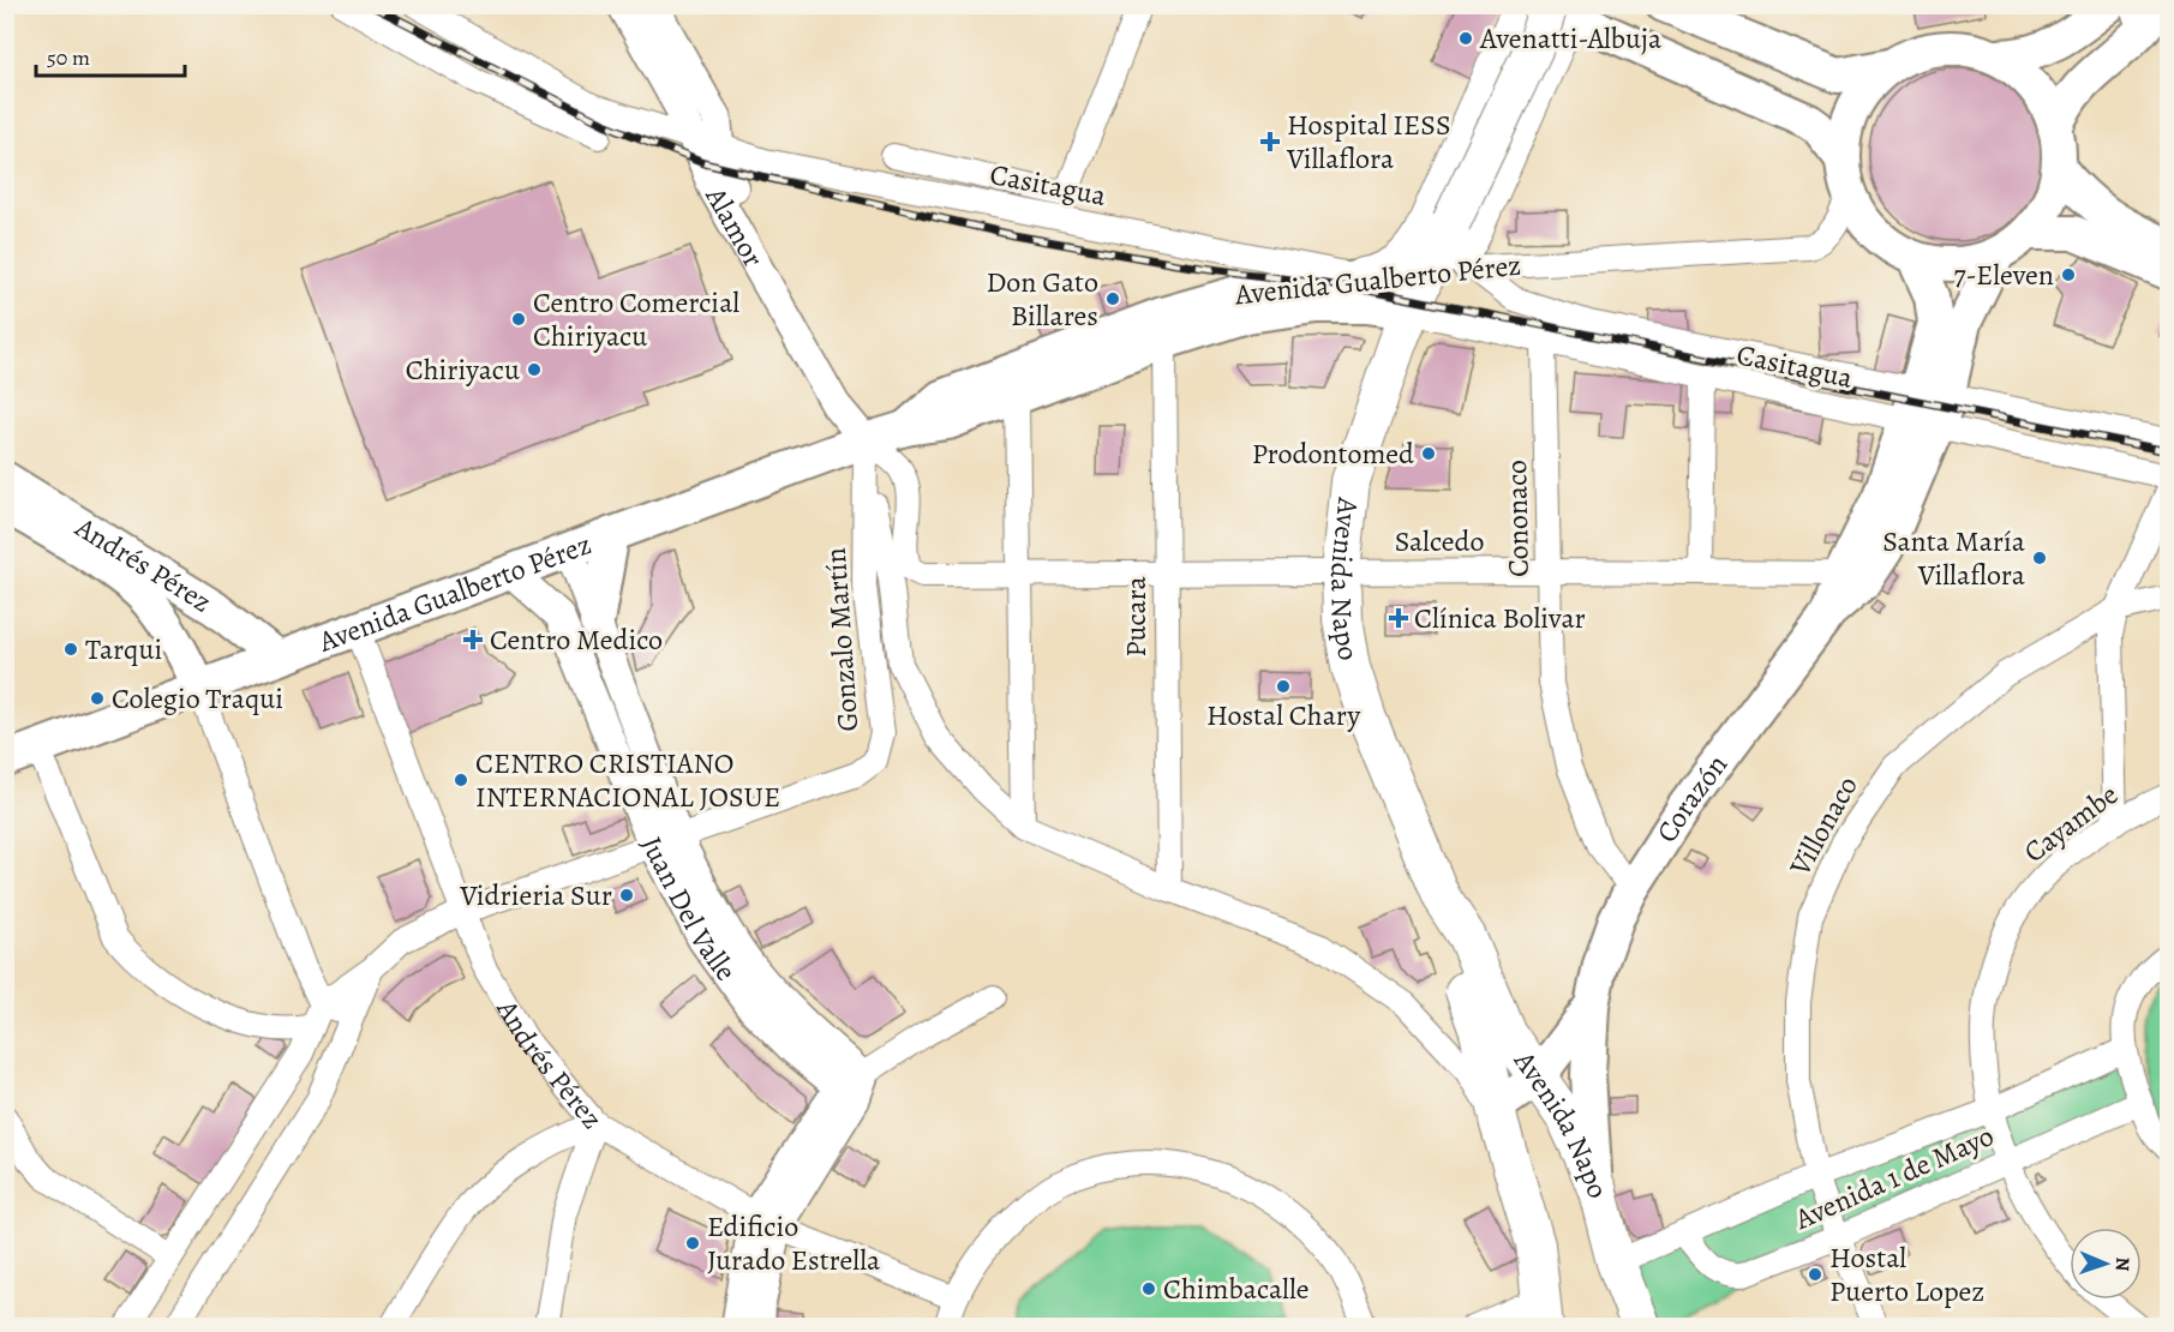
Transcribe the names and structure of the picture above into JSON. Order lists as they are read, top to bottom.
{
  "streets": {
    "main road": [
      "Avenida Gualberto Pérez",
      "Andrés Pérez",
      "Avenida Napo",
      "Corazón"
    ],
    "street": [
      "Casitagua",
      "Alamor",
      "Cononaco",
      "Salcedo",
      "Pucara",
      "Gonzalo Martín",
      "Cayambe",
      "Villonaco",
      "Juan Del Valle",
      "Avenida 1 de Mayo"
    ]
  },
  "crossings": [
    ["Casitagua", "Alamor"],
    ["Casitagua", "Avenida Gualberto Pérez"],
    ["Casitagua", "Cononaco"],
    ["Casitagua", "Avenida Napo"],
    ["Casitagua", "Corazón"],
    ["Alamor", "Avenida Gualberto Pérez"],
    ["Alamor", "Salcedo"],
    ["Alamor", "Gonzalo Martín"],
    ["Avenida Gualberto Pérez", "Salcedo"],
    ["Avenida Gualberto Pérez", "Andrés Pérez"],
    ["Avenida Gualberto Pérez", "Avenida Napo"],
    ["Avenida Gualberto Pérez", "Pucara"],
    ["Avenida Gualberto Pérez", "Gonzalo Martín"],
    ["Avenida Gualberto Pérez", "Corazón"],
    ["Avenida Gualberto Pérez", "Juan Del Valle"],
    ["Cononaco", "Salcedo"],
    ["Cononaco", "Corazón"],
    ["Salcedo", "Avenida Napo"],
    ["Salcedo", "Pucara"],
    ["Salcedo", "Gonzalo Martín"],
    ["Salcedo", "Corazón"],
    ["Andrés Pérez", "Gonzalo Martín"],
    ["Avenida Napo", "Corazón"],
    ["Avenida Napo", "Avenida 1 de Mayo"],
    ["Gonzalo Martín", "Juan Del Valle"],
    ["Cayambe", "Avenida 1 de Mayo"],
    ["Villonaco", "Avenida 1 de Mayo"]
  ],
  "places": {
    "other": [
      "Avenatti-Albuja",
      "7-Eleven",
      "Don Gato Billares",
      "Centro Comercial Chiriyacu",
      "Chiriyacu",
      "Prodontomed",
      "Santa María Villaflora",
      "Tarqui",
      "Hostal Chary",
      "Colegio Traqui",
      "CENTRO CRISTIANO INTERNACIONAL JOSUE",
      "Vidrieria Sur",
      "Edificio Jurado Estrella",
      "Hostal Puerto Lopez",
      "Chimbacalle"
    ],
    "health": ["Hospital IESS Villaflora", "Clínica Bolivar", "Centro Medico"]
  },
  "scale_bar": "50 m",
  "north": "right"
}
